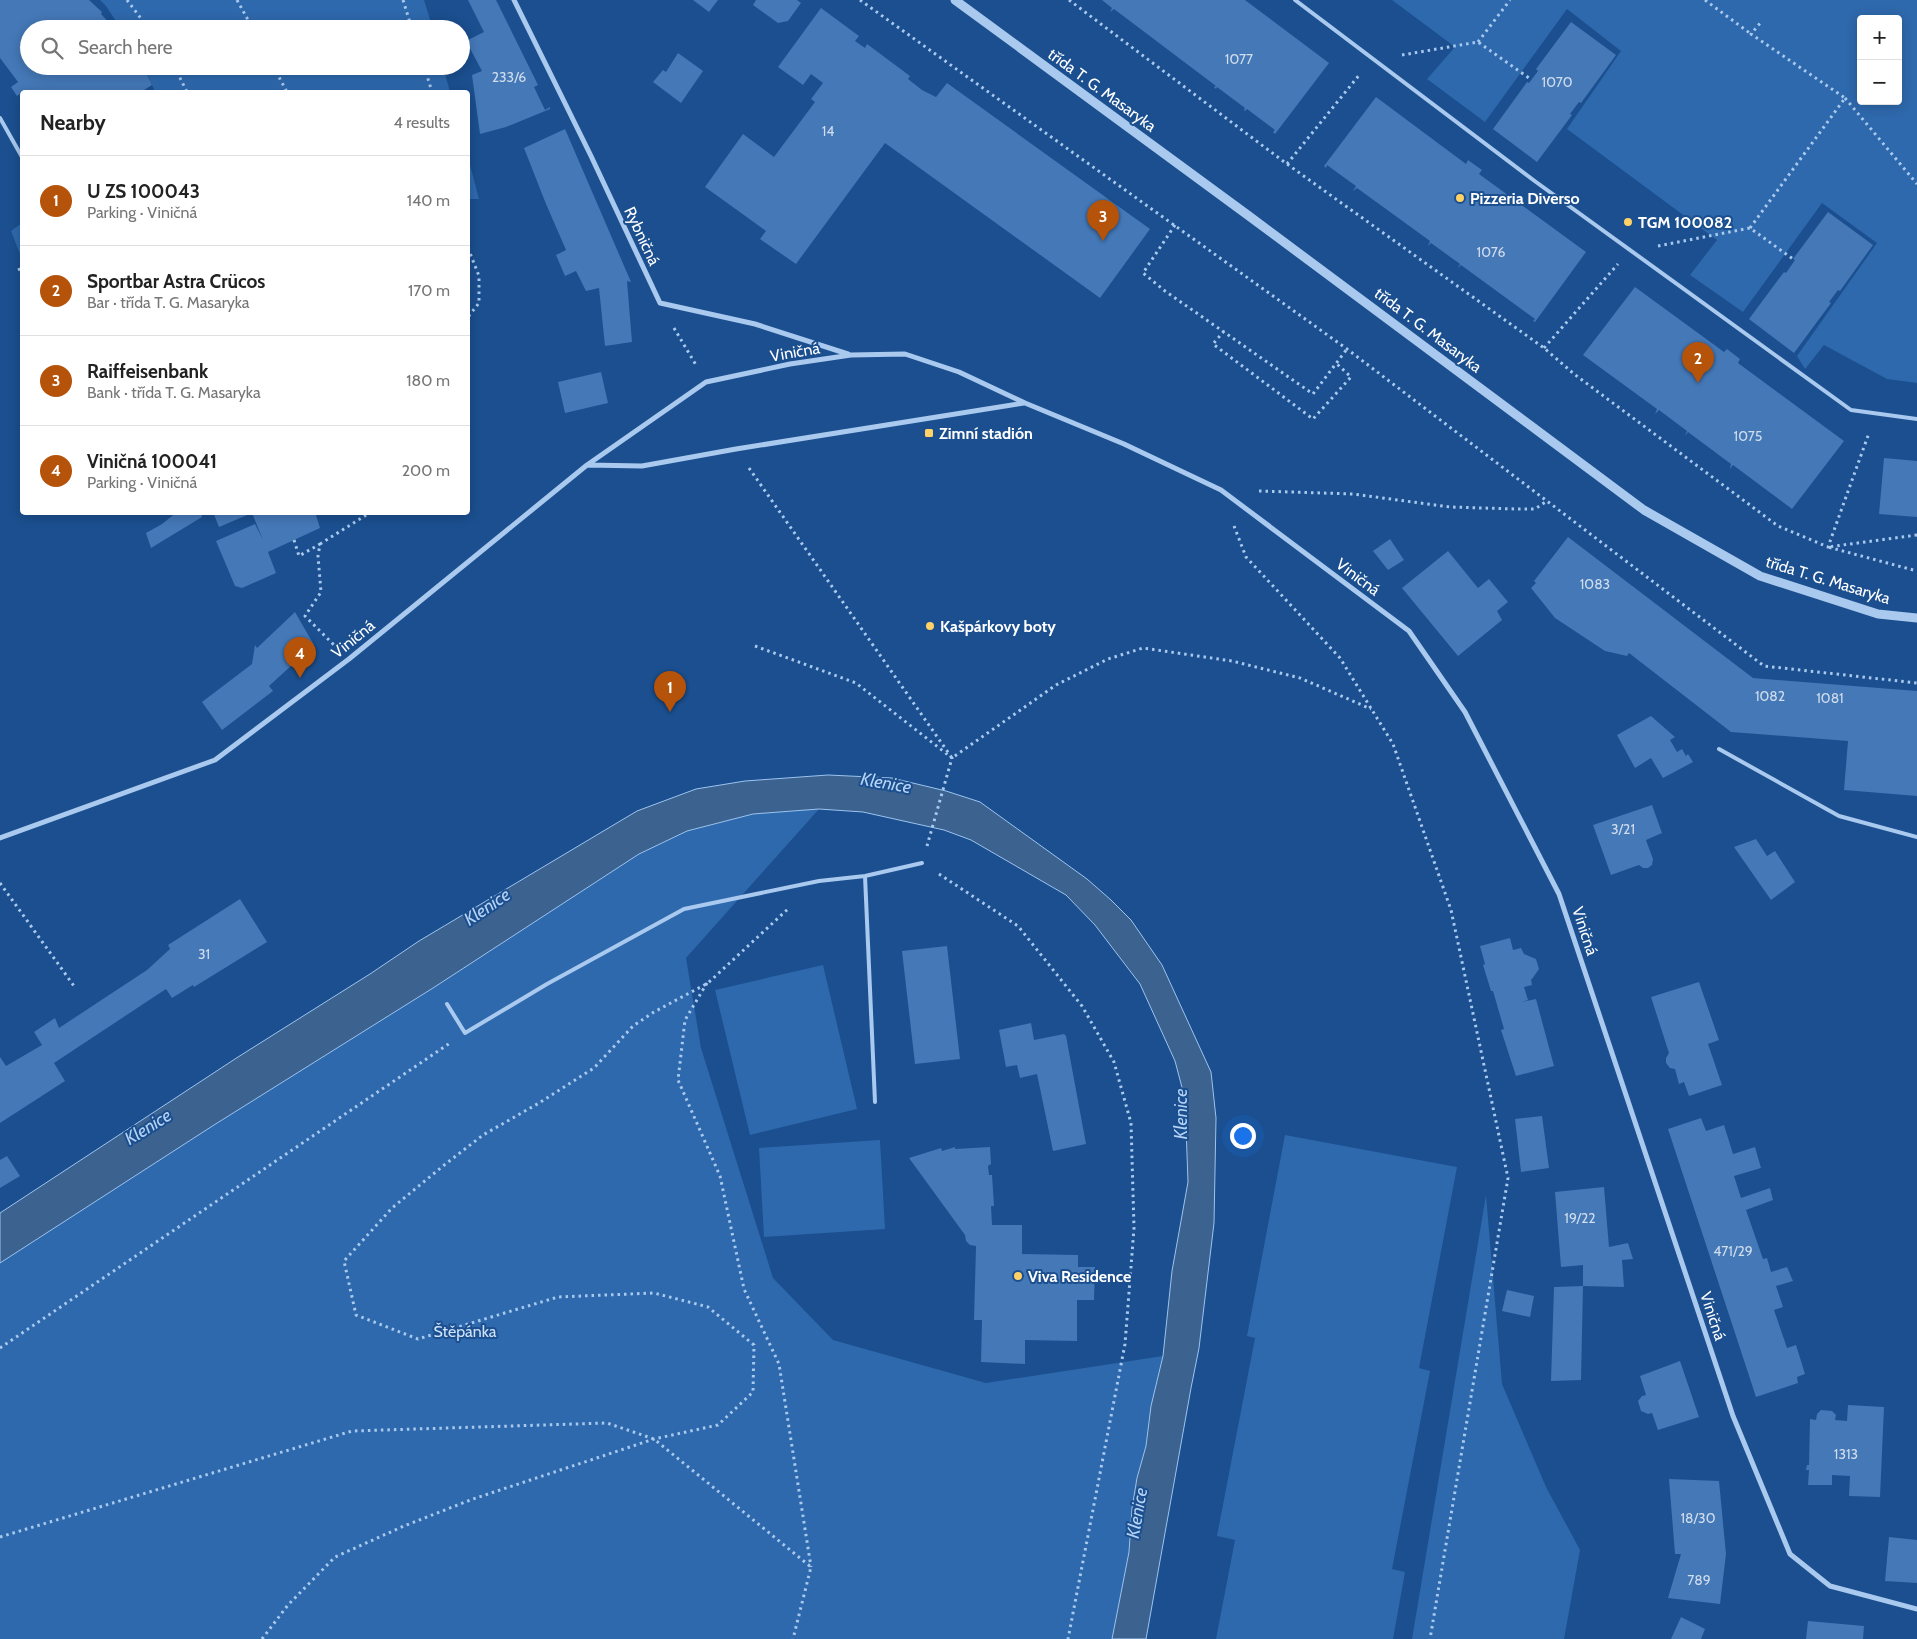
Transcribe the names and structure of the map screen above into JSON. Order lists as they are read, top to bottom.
{
  "streets": {
    "street": ["třída T. G. Masaryka", "Rybničná", "Viničná"]
  },
  "water": ["Klenice"],
  "parks": ["Štěpánka"],
  "places": {
    "other": [
      "Pizzeria Diverso",
      "TGM 100082",
      "Kašpárkovy boty",
      "Viva Residence"
    ],
    "transit": ["Zimní stadión"]
  },
  "house_numbers": [
    "1077",
    "233/6",
    "1070",
    "14",
    "1076",
    "1075",
    "1083",
    "1082",
    "1081",
    "3/21",
    "31",
    "19/22",
    "471/29",
    "1313",
    "18/30",
    "789"
  ],
  "page": {
    "map_buttons": ["+", "−"],
    "search": "Search here",
    "heading": ["Nearby", "4 results"],
    "list": [
      {
        "mark": "1",
        "name": "U ZS 100043",
        "note": "Parking · Viničná",
        "value": "140 m"
      },
      {
        "mark": "2",
        "name": "Sportbar Astra Crücos",
        "note": "Bar · třída T. G. Masaryka",
        "value": "170 m"
      },
      {
        "mark": "3",
        "name": "Raiffeisenbank",
        "note": "Bank · třída T. G. Masaryka",
        "value": "180 m"
      },
      {
        "mark": "4",
        "name": "Viničná 100041",
        "note": "Parking · Viničná",
        "value": "200 m"
      }
    ],
    "pins": [
      "3",
      "2",
      "4",
      "1"
    ]
  }
}
